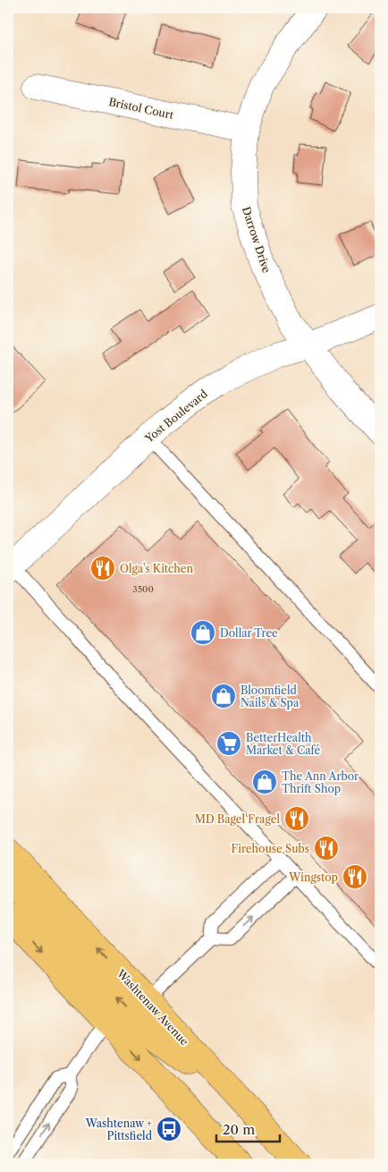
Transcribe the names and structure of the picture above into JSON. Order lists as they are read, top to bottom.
{
  "streets": {
    "main road": ["Washtenaw Avenue"],
    "street": ["Bristol Court", "Darrow Drive", "Yost Boulevard"]
  },
  "crossings": [
    ["Bristol Court", "Darrow Drive"],
    ["Darrow Drive", "Yost Boulevard"]
  ],
  "places": {
    "restaurant": [
      "Olga's Kitchen",
      "MD Bagel Fragel",
      "Firehouse Subs",
      "Wingstop"
    ],
    "shop": ["Dollar Tree", "Bloomfield Nails & Spa", "The Ann Arbor Thrift Shop"],
    "supermarket": ["BetterHealth Market & Café"],
    "bus stop": ["Washtenaw + Pittsfield"]
  },
  "house_numbers": ["3500"],
  "scale_bar": "20 m"
}
